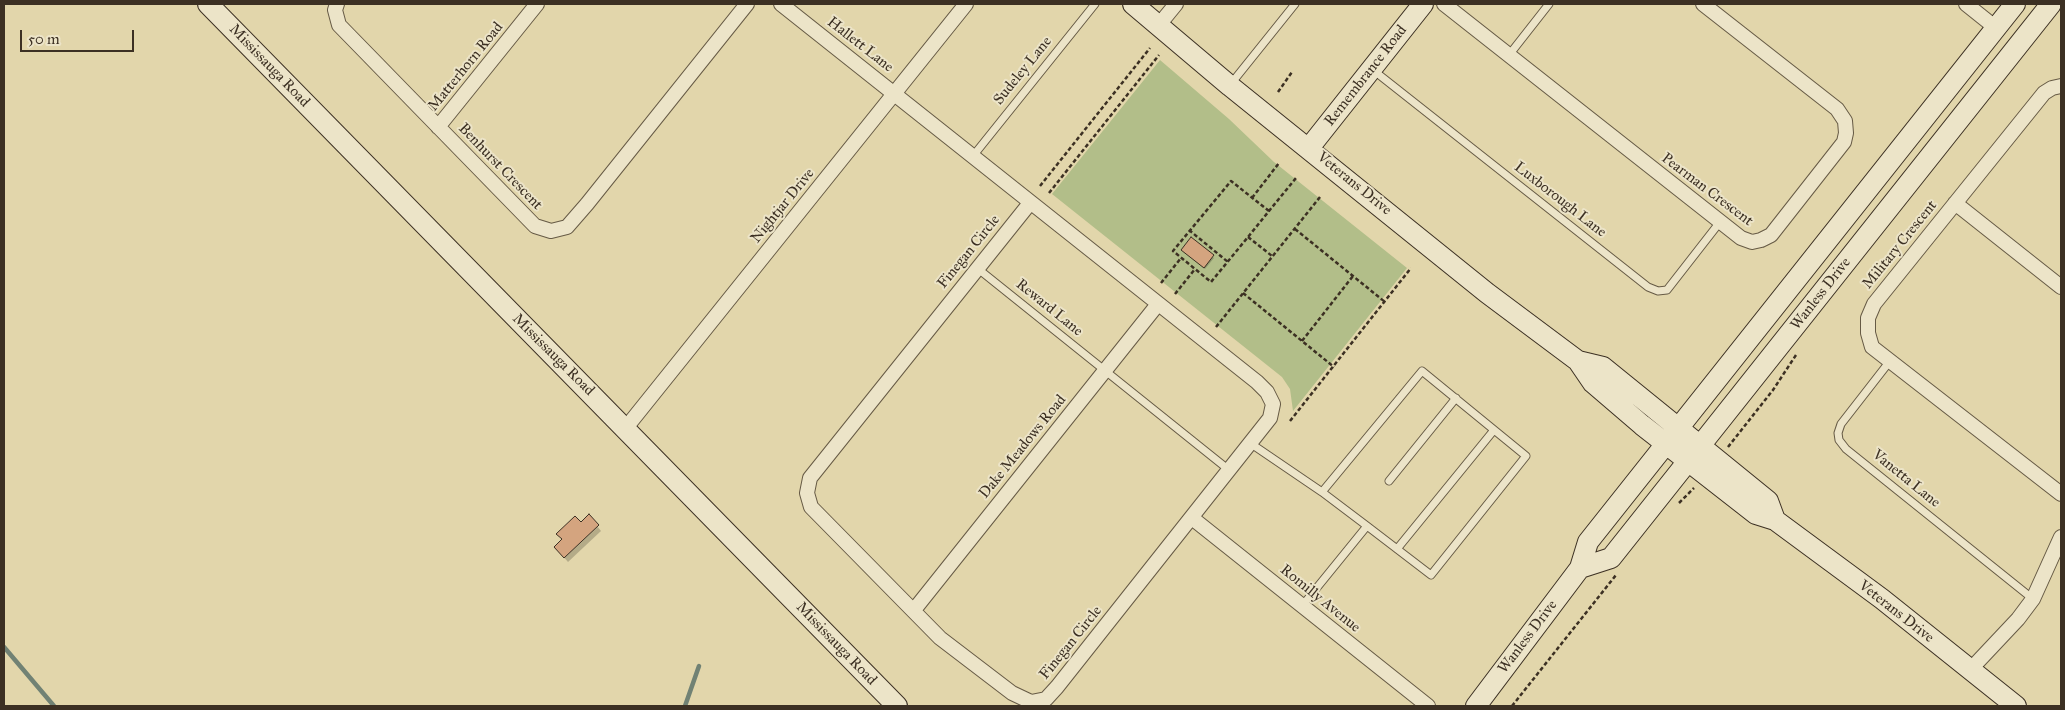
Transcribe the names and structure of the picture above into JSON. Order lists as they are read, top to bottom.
{
  "streets": {
    "main road": [
      "Mississauga Road",
      "Remembrance Road",
      "Veterans Drive",
      "Wanless Drive"
    ],
    "street": [
      "Hallett Lane",
      "Matterhorn Road",
      "Benhurst Crescent",
      "Pearman Crescent",
      "Nightjar Drive",
      "Military Crescent",
      "Finegan Circle",
      "Dake Meadows Road",
      "Romilly Avenue"
    ],
    "lane": [
      "Sudeley Lane",
      "Luxborough Lane",
      "Reward Lane",
      "Vanetta Lane"
    ]
  },
  "crossings": [
    ["Hallett Lane", "Nightjar Drive"],
    ["Hallett Lane", "Finegan Circle"],
    ["Mississauga Road", "Nightjar Drive"],
    ["Matterhorn Road", "Benhurst Crescent"],
    ["Sudeley Lane", "Finegan Circle"],
    ["Remembrance Road", "Veterans Drive"],
    ["Remembrance Road", "Luxborough Lane"],
    ["Veterans Drive", "Wanless Drive"],
    ["Pearman Crescent", "Luxborough Lane"],
    ["Nightjar Drive", "Finegan Circle"],
    ["Military Crescent", "Vanetta Lane"],
    ["Finegan Circle", "Reward Lane"],
    ["Finegan Circle", "Dake Meadows Road"],
    ["Finegan Circle", "Romilly Avenue"],
    ["Reward Lane", "Dake Meadows Road"]
  ],
  "scale_bar": "50 m"
}
